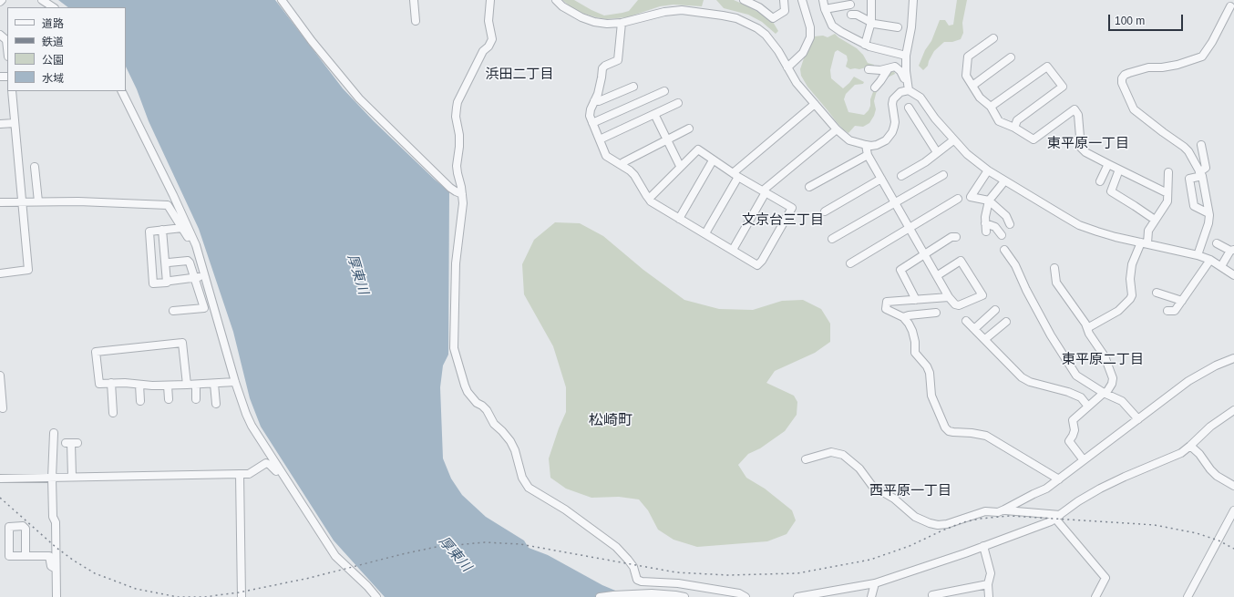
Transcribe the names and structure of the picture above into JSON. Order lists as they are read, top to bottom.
{
  "districts": [
    "浜田二丁目",
    "東平原一丁目",
    "文京台三丁目",
    "東平原二丁目",
    "松崎町",
    "西平原一丁目"
  ],
  "water": ["厚東川"],
  "legend": [
    "道路",
    "鉄道",
    "公園",
    "水域"
  ],
  "scale_bar": "100 m"
}
